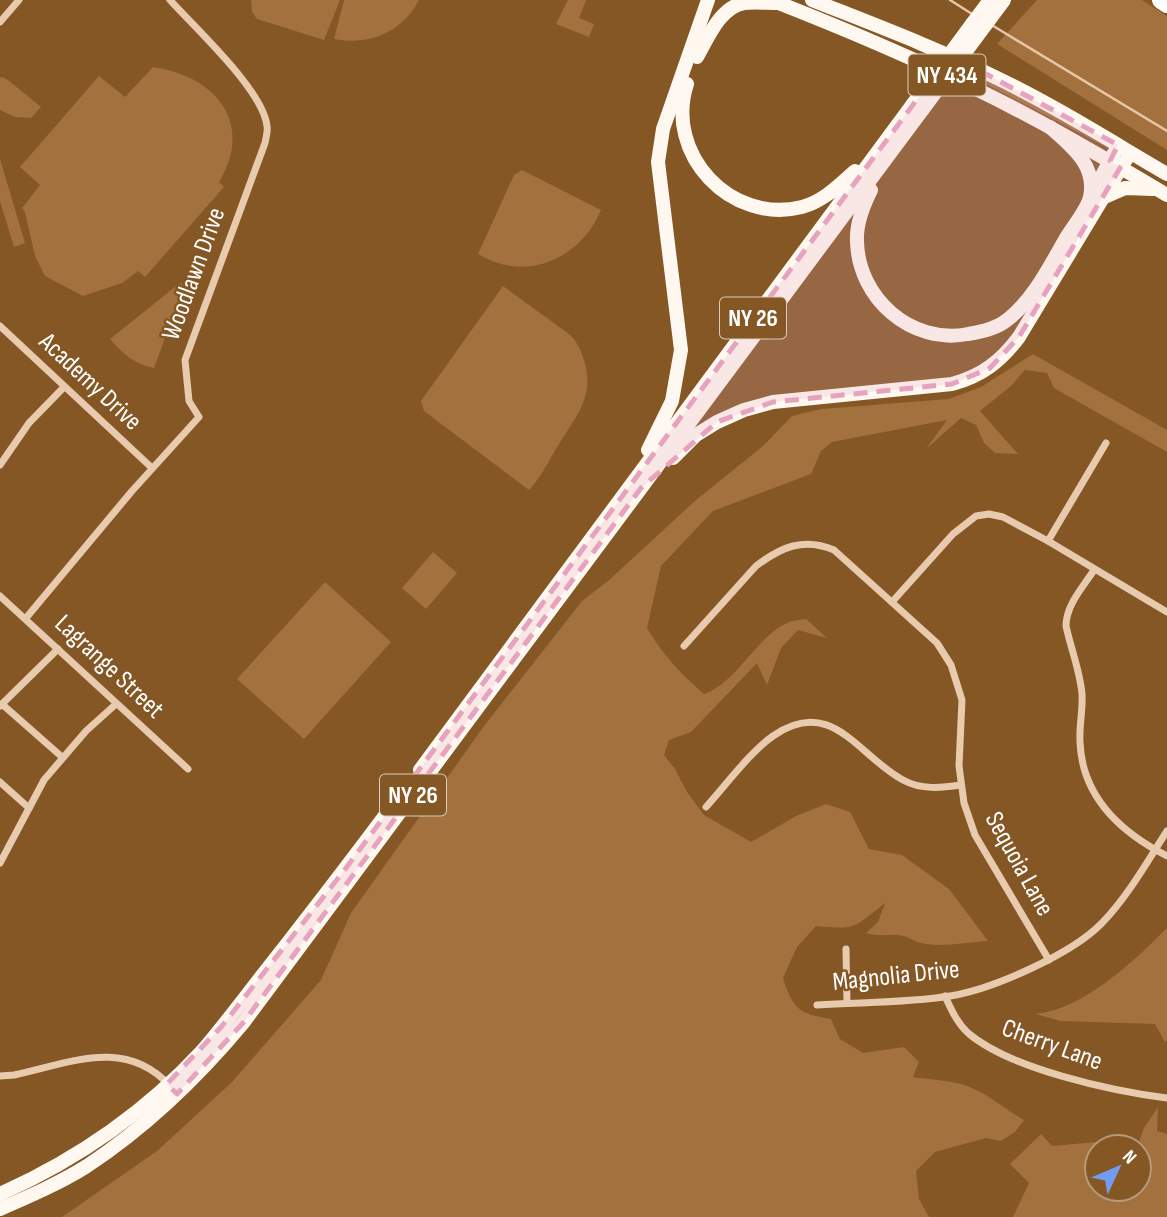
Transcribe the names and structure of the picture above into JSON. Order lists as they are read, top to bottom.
{
  "streets": {
    "main road": ["NY 434", "NY 26"],
    "street": [
      "Woodlawn Drive",
      "Academy Drive",
      "Lagrange Street",
      "Sequoia Lane",
      "Magnolia Drive",
      "Cherry Lane"
    ]
  },
  "crossings": [
    ["Woodlawn Drive", "Academy Drive"],
    ["Woodlawn Drive", "Lagrange Street"],
    ["Sequoia Lane", "Magnolia Drive"],
    ["Magnolia Drive", "Cherry Lane"]
  ],
  "north": "top right"
}
